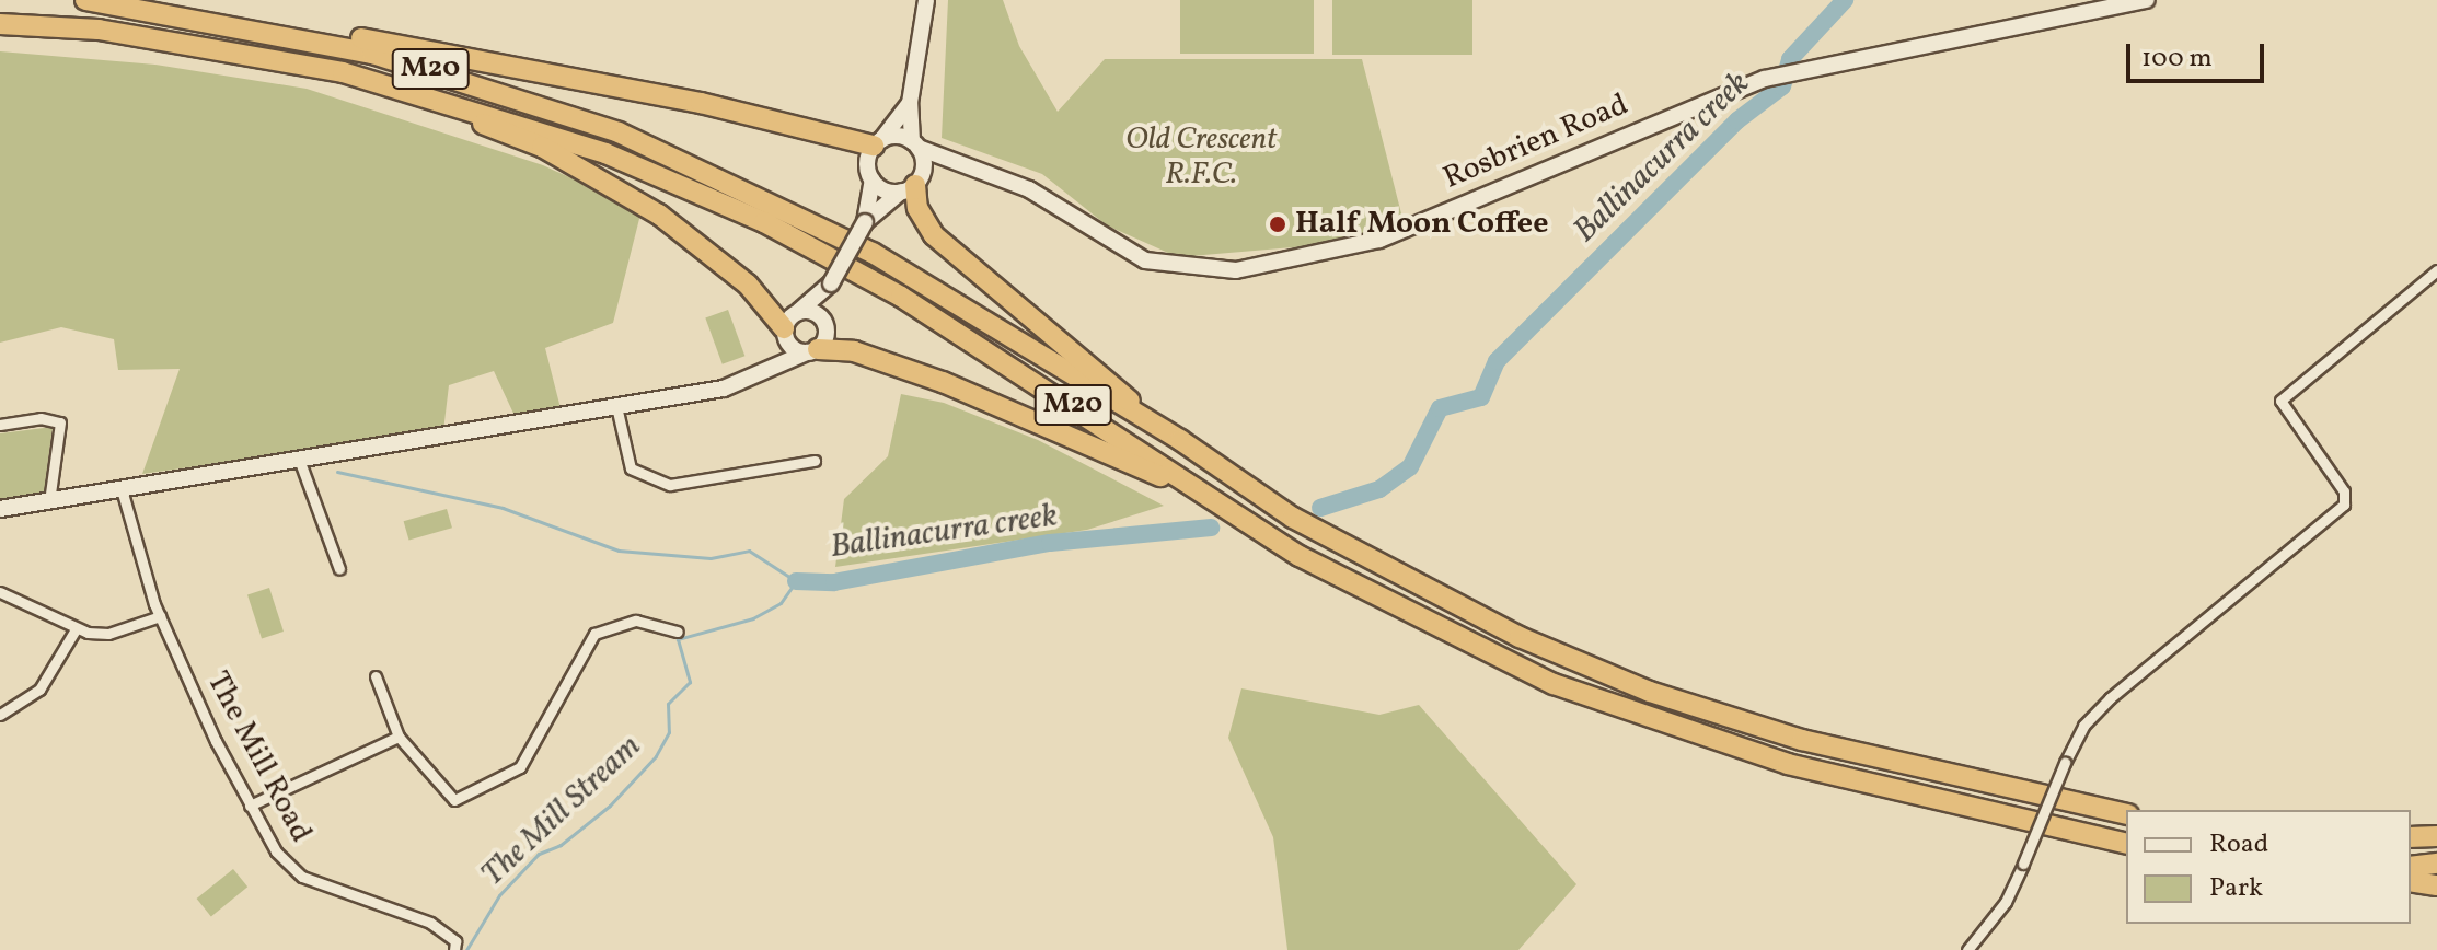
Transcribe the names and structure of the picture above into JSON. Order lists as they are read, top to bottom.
{
  "streets": {
    "highway": ["M20"],
    "street": ["Rosbrien Road", "The Mill Road"]
  },
  "water": ["Ballinacurra creek", "The Mill Stream"],
  "parks": ["Old Crescent R.F.C."],
  "places": ["Half Moon Coffee"],
  "legend": ["Road", "Park"],
  "scale_bar": "100 m"
}
